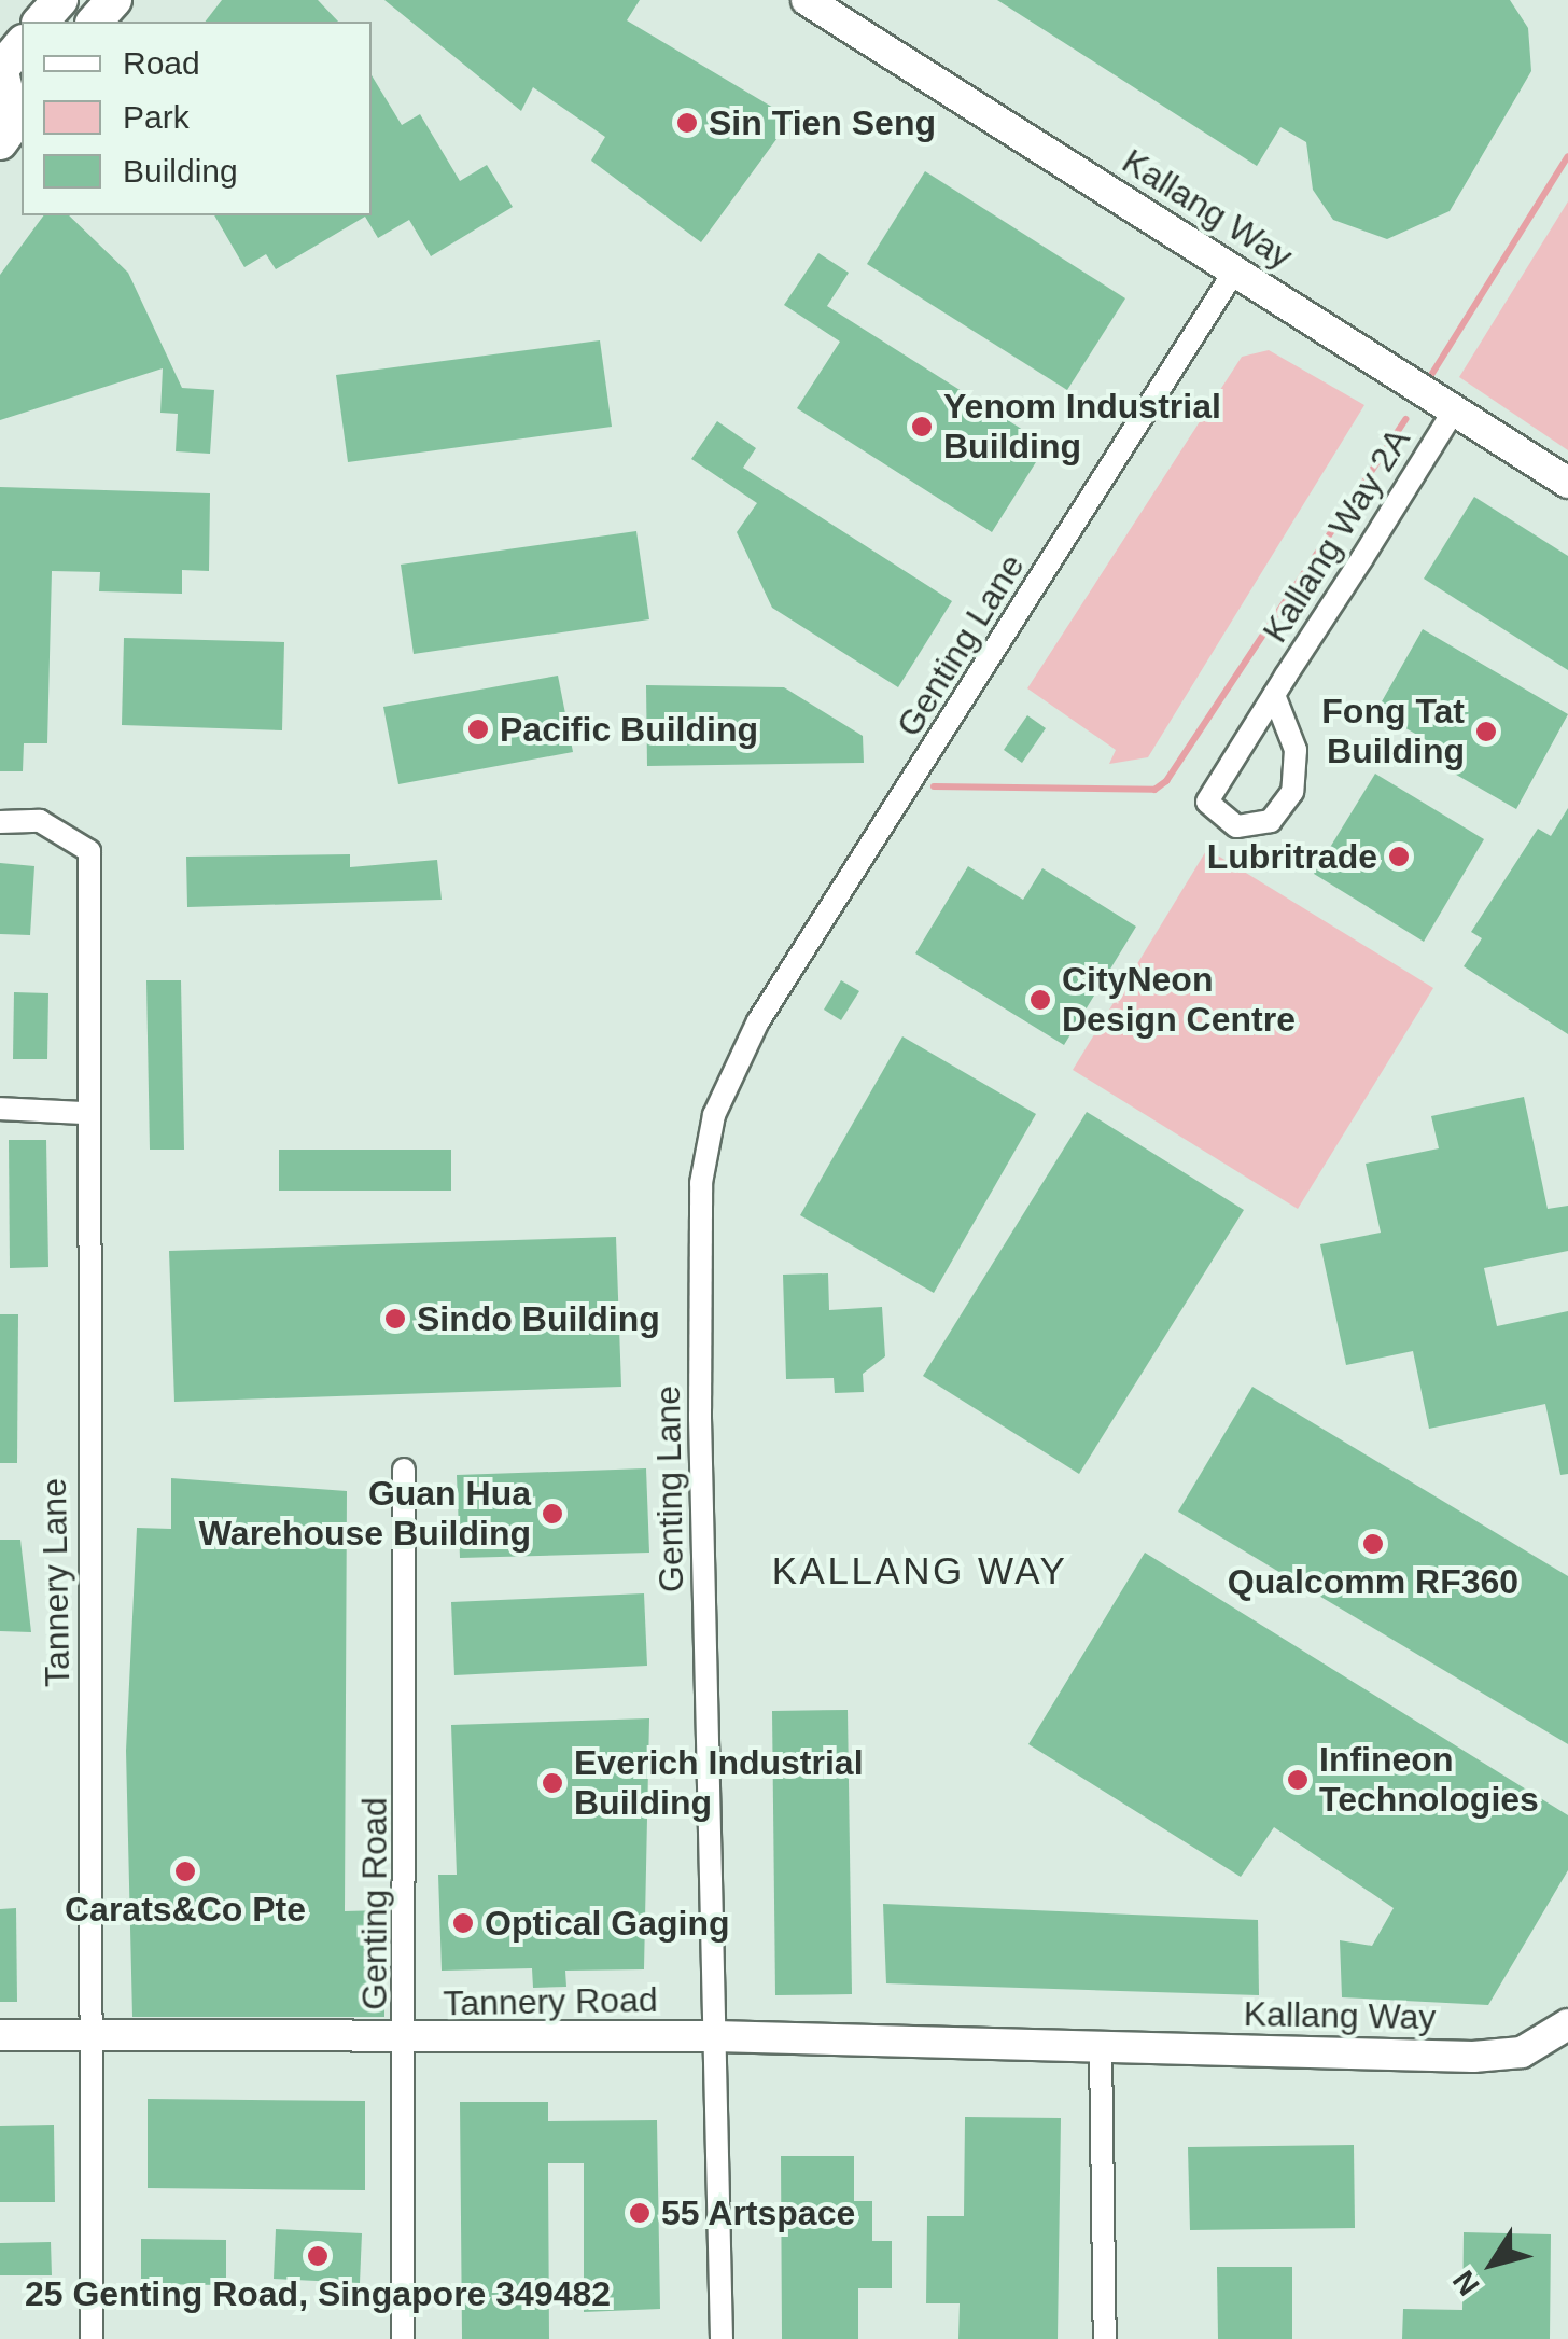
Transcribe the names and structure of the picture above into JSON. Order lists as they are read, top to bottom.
{
  "streets": {
    "street": [
      "Kallang Way",
      "Kallang Way 2A",
      "Genting Lane",
      "Tannery Lane",
      "Genting Road",
      "Tannery Road"
    ]
  },
  "crossings": [
    ["Kallang Way", "Kallang Way 2A"],
    ["Kallang Way", "Genting Lane"],
    ["Kallang Way", "Tannery Road"],
    ["Genting Lane", "Tannery Road"],
    ["Tannery Lane", "Tannery Road"],
    ["Genting Road", "Tannery Road"]
  ],
  "districts": ["KALLANG WAY"],
  "places": [
    "Sin Tien Seng",
    "Yenom Industrial Building",
    "Pacific Building",
    "Fong Tat Building",
    "Lubritrade",
    "CityNeon Design Centre",
    "Sindo Building",
    "Guan Hua Warehouse Building",
    "Qualcomm RF360",
    "Infineon Technologies",
    "Everich Industrial Building",
    "Carats&Co Pte",
    "Optical Gaging",
    "55 Artspace",
    "25 Genting Road, Singapore 349482"
  ],
  "legend": ["Road", "Park", "Building"],
  "north": "bottom left"
}
